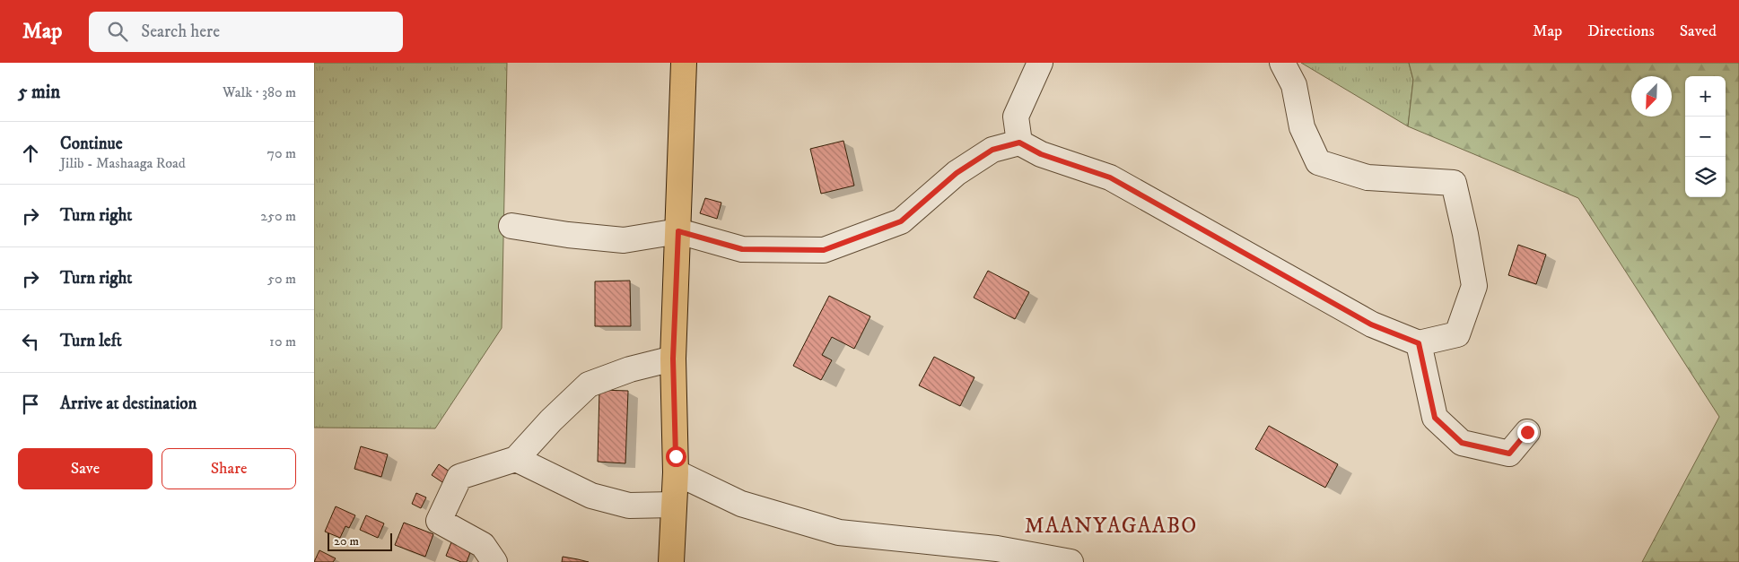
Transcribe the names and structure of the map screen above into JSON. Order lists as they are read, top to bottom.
{
  "districts": ["MAANYAGAABO"],
  "scale_bar": "20 m",
  "north": "bottom left",
  "page": {
    "header": "Map",
    "search": "Search here",
    "nav": ["Map", "Directions", "Saved"],
    "heading": ["5 min", "Walk · 380 m"],
    "map_buttons": ["+", "−"],
    "list": [
      ["Continue", "Jilib - Mashaaga Road", "70 m"],
      ["Turn right", "250 m"],
      ["Turn right", "50 m"],
      ["Turn left", "10 m"],
      "Arrive at destination"
    ],
    "buttons": ["Save", "Share"],
    "scale": "20 m"
  }
}
